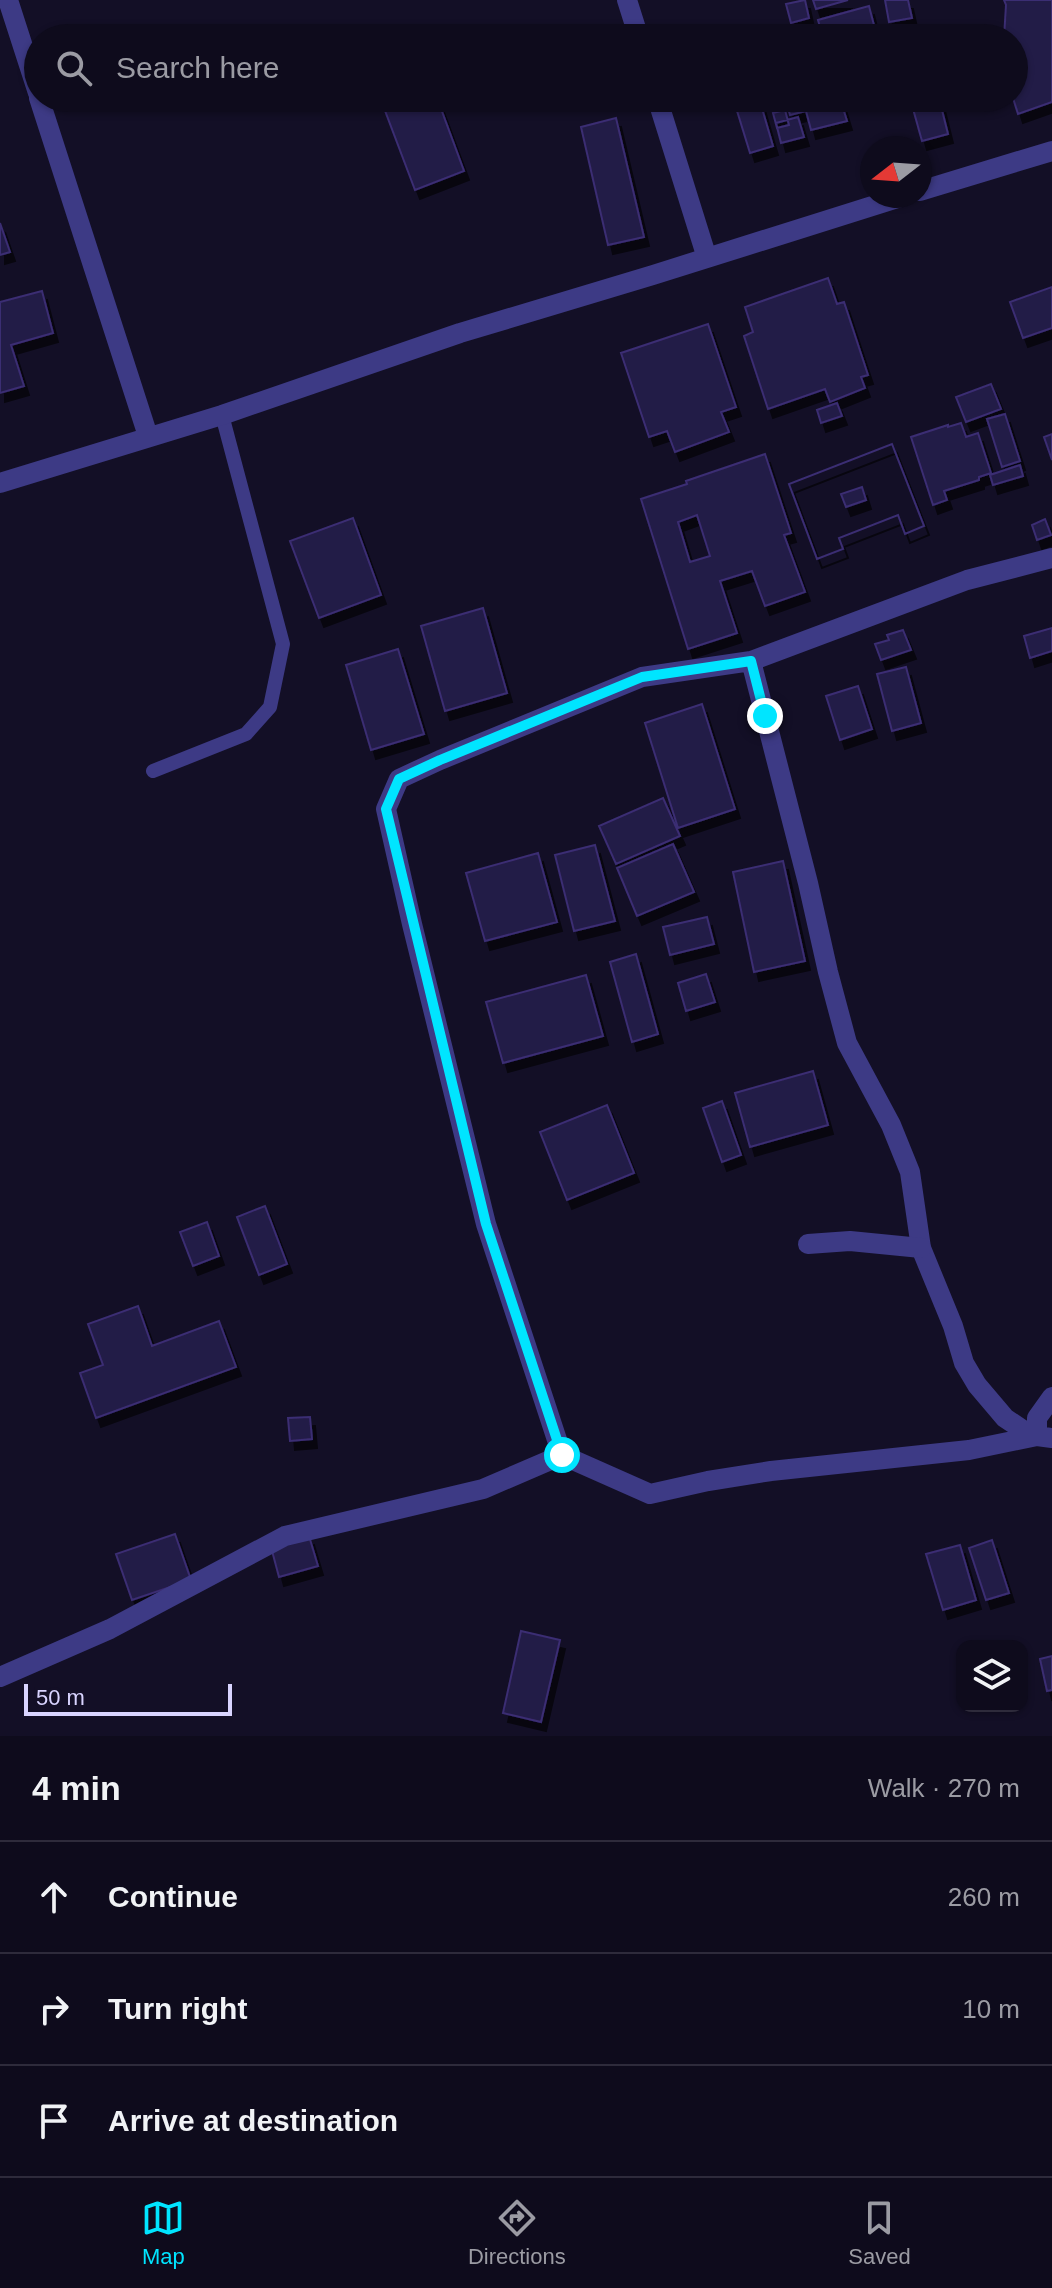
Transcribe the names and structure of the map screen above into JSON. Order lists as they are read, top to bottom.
{
  "scale_bar": "50 m",
  "north": "left",
  "page": {
    "search": "Search here",
    "scale": "50 m",
    "heading": ["4 min", "Walk · 270 m"],
    "list": [
      ["Continue", "260 m"],
      ["Turn right", "10 m"],
      "Arrive at destination"
    ],
    "nav": ["Map", "Directions", "Saved"]
  }
}
